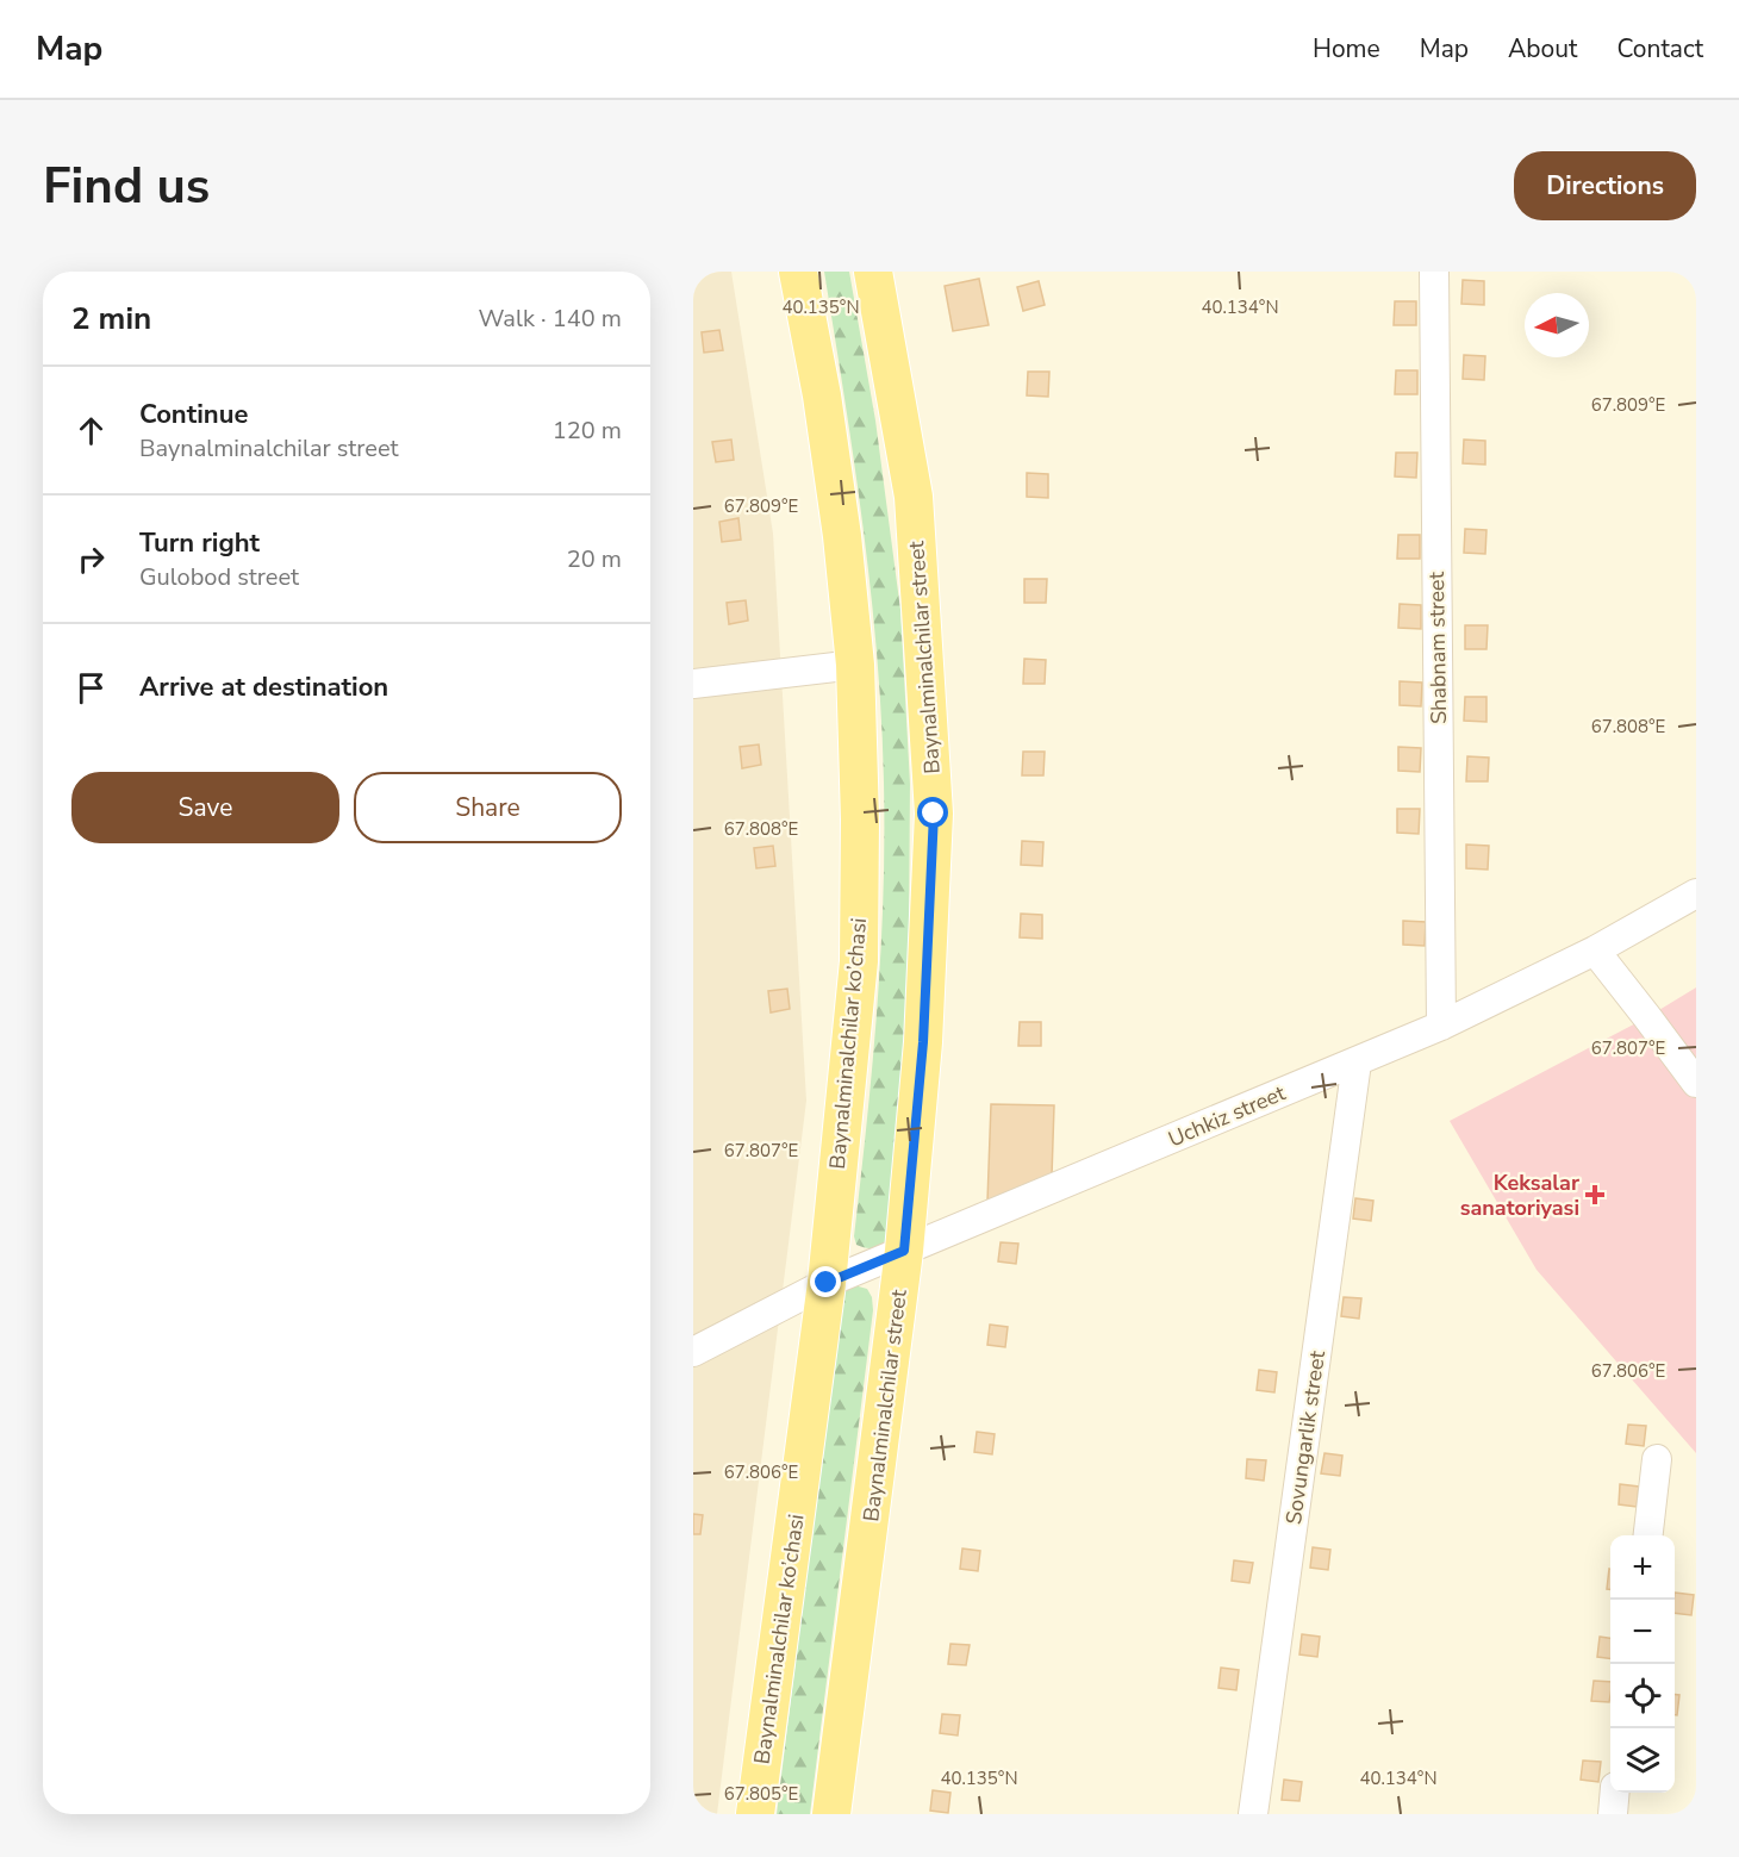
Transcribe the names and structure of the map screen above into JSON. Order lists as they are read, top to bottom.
{
  "streets": {
    "main road": ["Baynalminalchilar street", "Baynalminalchilar ko’chasi"],
    "street": ["Shabnam street", "Uchkiz street", "Sovungarlik street"]
  },
  "crossings": [
    ["Shabnam street", "Uchkiz street"],
    ["Baynalminalchilar street", "Uchkiz street"],
    ["Baynalminalchilar ko’chasi", "Uchkiz street"],
    ["Uchkiz street", "Sovungarlik street"]
  ],
  "places": {
    "health": ["Keksalar sanatoriyasi"]
  },
  "north": "left",
  "page": {
    "header": "Map",
    "nav": [
      "Home",
      "Map",
      "About",
      "Contact"
    ],
    "buttons": [
      "Directions",
      ["Save", "Share"]
    ],
    "title": "Find us",
    "heading": ["2 min", "Walk · 140 m"],
    "list": [
      ["Continue", "Baynalminalchilar street", "120 m"],
      ["Turn right", "Gulobod street", "20 m"],
      "Arrive at destination"
    ],
    "map_buttons": ["+", "−"]
  },
  "coordinates": [
    "40.135°N",
    "40.134°N",
    "67.809°E",
    "67.808°E",
    "67.807°E",
    "67.806°E",
    "67.805°E"
  ]
}
